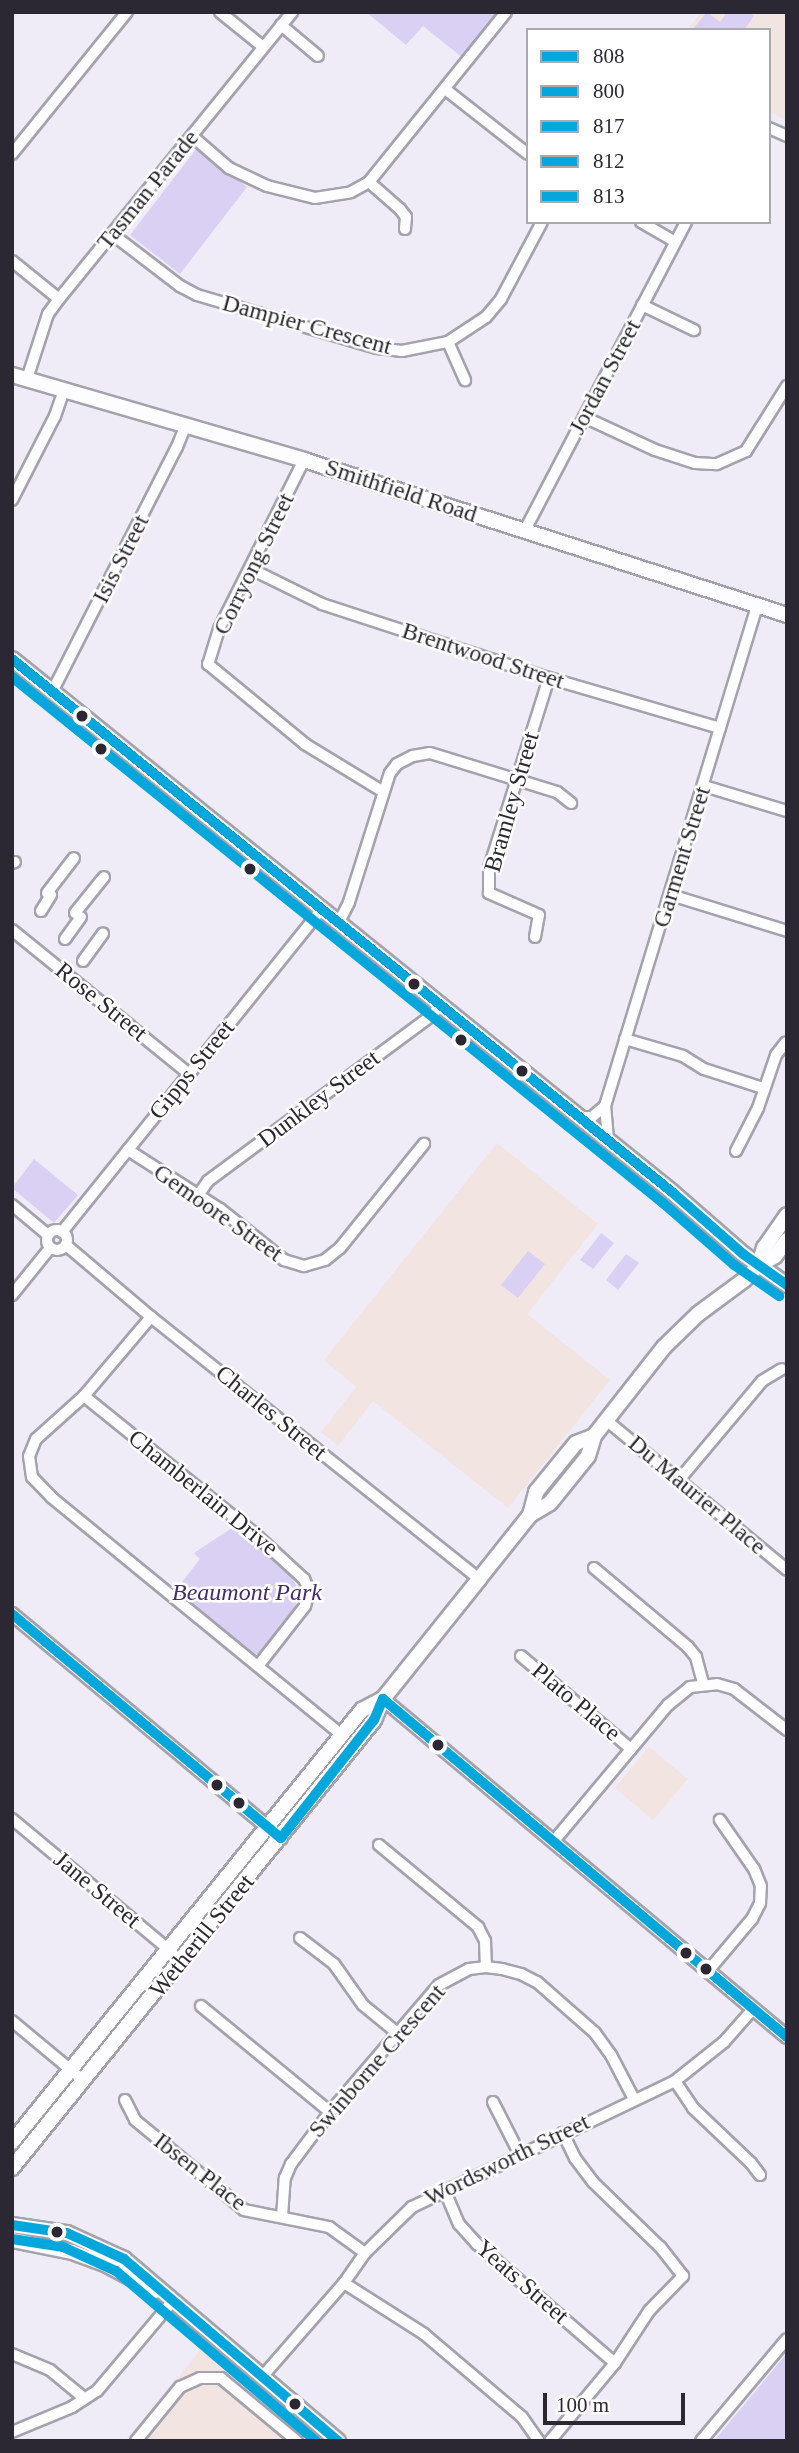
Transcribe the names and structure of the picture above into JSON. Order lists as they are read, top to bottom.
{
  "streets": {
    "main road": ["Smithfield Road", "Wetherill Street"],
    "street": [
      "Tasman Parade",
      "Dampier Crescent",
      "Jordan Street",
      "Isis Street",
      "Corryong Street",
      "Brentwood Street",
      "Bramley Street",
      "Garment Street",
      "Rose Street",
      "Gipps Street",
      "Dunkley Street",
      "Gemoore Street",
      "Charles Street",
      "Chamberlain Drive",
      "Du Maurier Place",
      "Plato Place",
      "Jane Street",
      "Swinborne Crescent",
      "Wordsworth Street",
      "Ibsen Place",
      "Yeats Street"
    ]
  },
  "crossings": [
    ["Tasman Parade", "Dampier Crescent"],
    ["Tasman Parade", "Smithfield Road"],
    ["Jordan Street", "Smithfield Road"],
    ["Smithfield Road", "Isis Street"],
    ["Smithfield Road", "Corryong Street"],
    ["Smithfield Road", "Garment Street"],
    ["Corryong Street", "Brentwood Street"],
    ["Brentwood Street", "Bramley Street"],
    ["Brentwood Street", "Garment Street"],
    ["Rose Street", "Gipps Street"],
    ["Gipps Street", "Gemoore Street"],
    ["Gipps Street", "Charles Street"],
    ["Dunkley Street", "Gemoore Street"],
    ["Charles Street", "Wetherill Street"],
    ["Du Maurier Place", "Wetherill Street"],
    ["Jane Street", "Wetherill Street"],
    ["Swinborne Crescent", "Wordsworth Street"],
    ["Swinborne Crescent", "Ibsen Place"],
    ["Wordsworth Street", "Ibsen Place"],
    ["Wordsworth Street", "Yeats Street"]
  ],
  "parks": ["Beaumont Park"],
  "lines": [
    "transit line 800",
    "transit line 817",
    "transit line 808",
    "transit line 812",
    "transit line 813"
  ],
  "legend": [
    "808",
    "800",
    "817",
    "812",
    "813"
  ],
  "scale_bar": "100 m"
}
